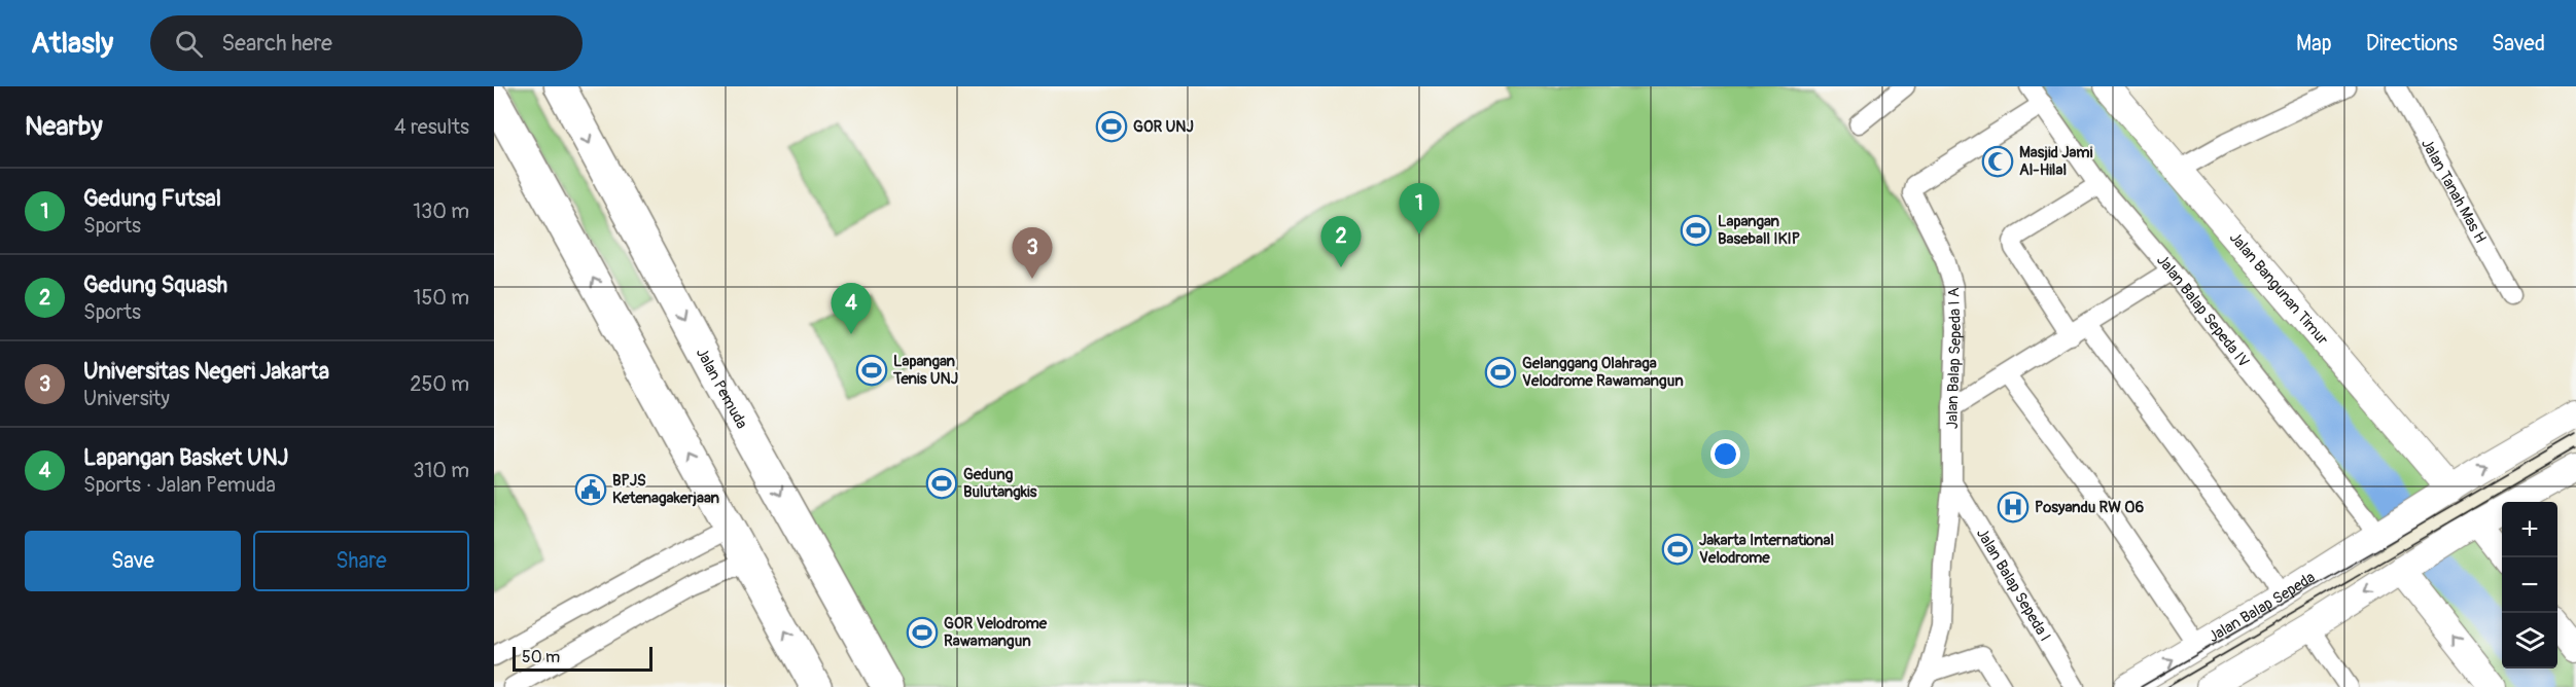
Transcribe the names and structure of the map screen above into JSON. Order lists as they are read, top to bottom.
{
  "streets": {
    "main road": ["Jalan Bangunan Timur", "Jalan Pemuda", "Jalan Balap Sepeda"],
    "street": [
      "Jalan Tanah Mas H",
      "Jalan Balap Sepeda IV",
      "Jalan Balap Sepeda I A",
      "Jalan Balap Sepeda I"
    ]
  },
  "crossings": [
    ["Jalan Bangunan Timur", "Jalan Balap Sepeda"],
    ["Jalan Balap Sepeda IV", "Jalan Balap Sepeda I A"],
    ["Jalan Balap Sepeda IV", "Jalan Balap Sepeda"],
    ["Jalan Balap Sepeda I A", "Jalan Balap Sepeda I"]
  ],
  "places": {
    "sports": [
      "GOR UNJ",
      "Lapangan Baseball IKIP",
      "Lapangan Tenis UNJ",
      "Gelanggang Olahraga Velodrome Rawamangun",
      "Gedung Bulutangkis",
      "Jakarta International Velodrome",
      "GOR Velodrome Rawamangun"
    ],
    "mosque": ["Masjid Jami Al-Hilal"],
    "public building": ["BPJS Ketenagakerjaan"],
    "hospital": ["Posyandu RW 06"]
  },
  "scale_bar": "50 m",
  "page": {
    "header": "Atlasly",
    "search": "Search here",
    "nav": ["Map", "Directions", "Saved"],
    "heading": ["Nearby", "4 results"],
    "list": [
      {
        "mark": "1",
        "name": "Gedung Futsal",
        "note": "Sports",
        "value": "130 m"
      },
      {
        "mark": "2",
        "name": "Gedung Squash",
        "note": "Sports",
        "value": "150 m"
      },
      {
        "mark": "3",
        "name": "Universitas Negeri Jakarta",
        "note": "University",
        "value": "250 m"
      },
      {
        "mark": "4",
        "name": "Lapangan Basket UNJ",
        "note": "Sports · Jalan Pemuda",
        "value": "310 m"
      }
    ],
    "pins": [
      "1",
      "2",
      "3",
      "4"
    ],
    "map_buttons": ["+", "−"],
    "buttons": ["Save", "Share"],
    "scale": "50 m"
  }
}
